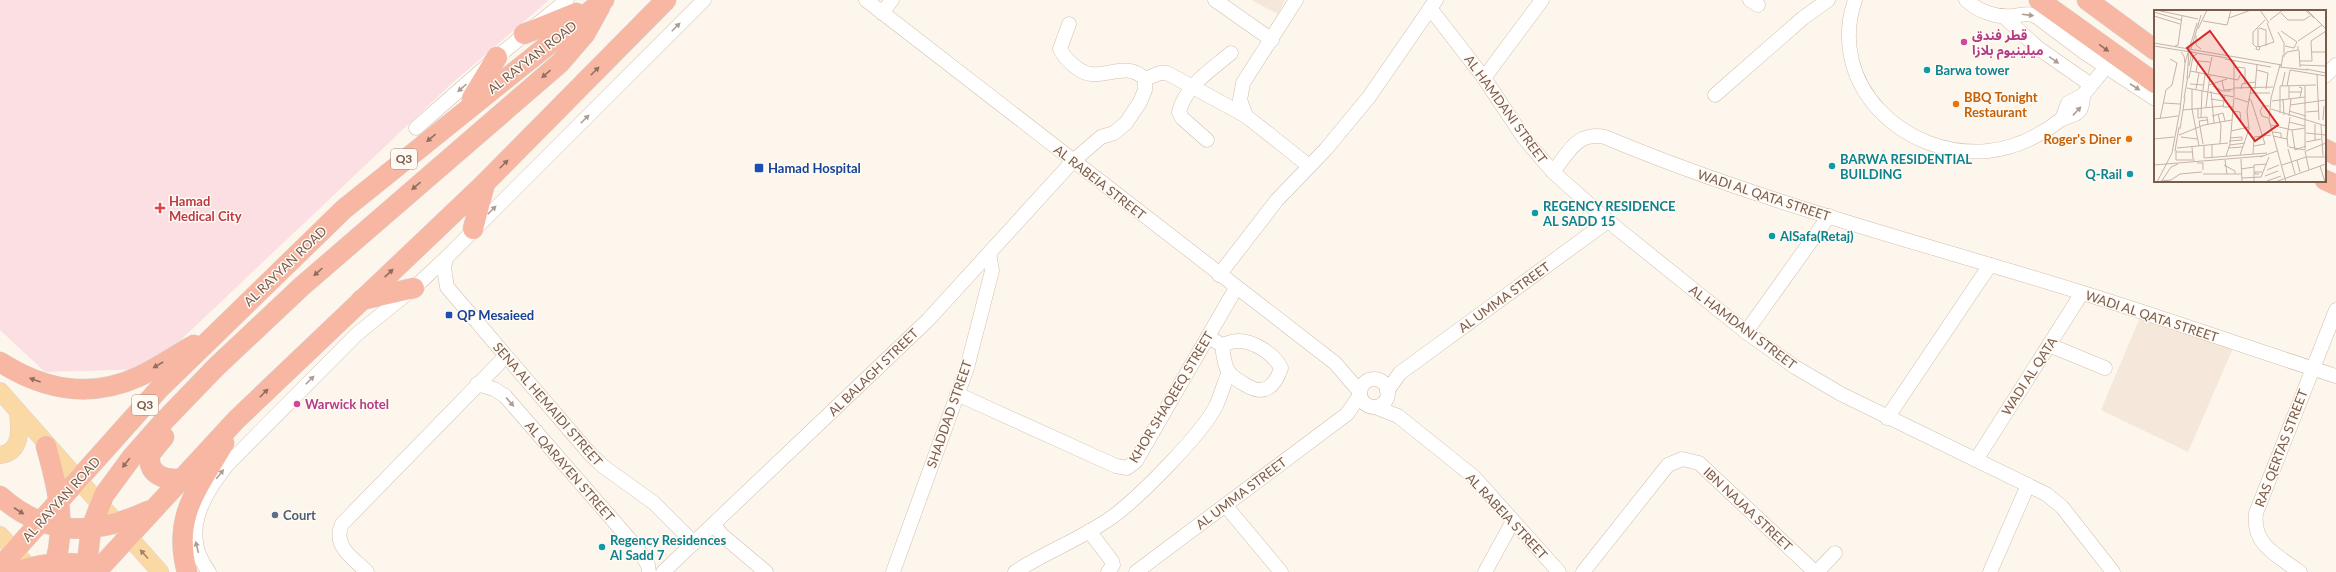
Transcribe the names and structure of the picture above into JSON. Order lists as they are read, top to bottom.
{
  "streets": {
    "highway": ["AL RAYYAN ROAD", "Q3"],
    "street": [
      "AL HAMDANI STREET",
      "AL RABEIA STREET",
      "WADI AL QATA STREET",
      "AL UMMA STREET",
      "AL BALAGH STREET",
      "WADI AL QATA",
      "KHOR SHAQEEQ STREET",
      "SENA AL HEMAIDI STREET",
      "SHADDAD STREET",
      "RAS QERTAS STREET",
      "AL QARAYEN STREET",
      "IBN NAJAA STREET"
    ]
  },
  "crossings": [
    ["AL HAMDANI STREET", "WADI AL QATA STREET"],
    ["AL HAMDANI STREET", "AL UMMA STREET"],
    ["AL HAMDANI STREET", "WADI AL QATA"],
    ["AL RABEIA STREET", "AL UMMA STREET"],
    ["AL RABEIA STREET", "AL BALAGH STREET"],
    ["AL RABEIA STREET", "KHOR SHAQEEQ STREET"],
    ["WADI AL QATA STREET", "WADI AL QATA"],
    ["WADI AL QATA STREET", "RAS QERTAS STREET"],
    ["AL BALAGH STREET", "SENA AL HEMAIDI STREET"],
    ["AL BALAGH STREET", "SHADDAD STREET"],
    ["KHOR SHAQEEQ STREET", "SHADDAD STREET"]
  ],
  "one_way": ["AL QARAYEN STREET"],
  "places": {
    "other": [
      "قطر فندق ميلينيوم بلازا",
      "Barwa tower",
      "BBQ Tonight Restaurant",
      "Roger's Diner",
      "BARWA RESIDENTIAL BUILDING",
      "Q-Rail",
      "REGENCY RESIDENCE AL SADD 15",
      "AlSafa(Retaj)",
      "Warwick hotel",
      "Court",
      "Regency Residences Al Sadd 7"
    ],
    "transit": ["Hamad Hospital", "QP Mesaieed"],
    "health": ["Hamad Medical City"]
  }
}
